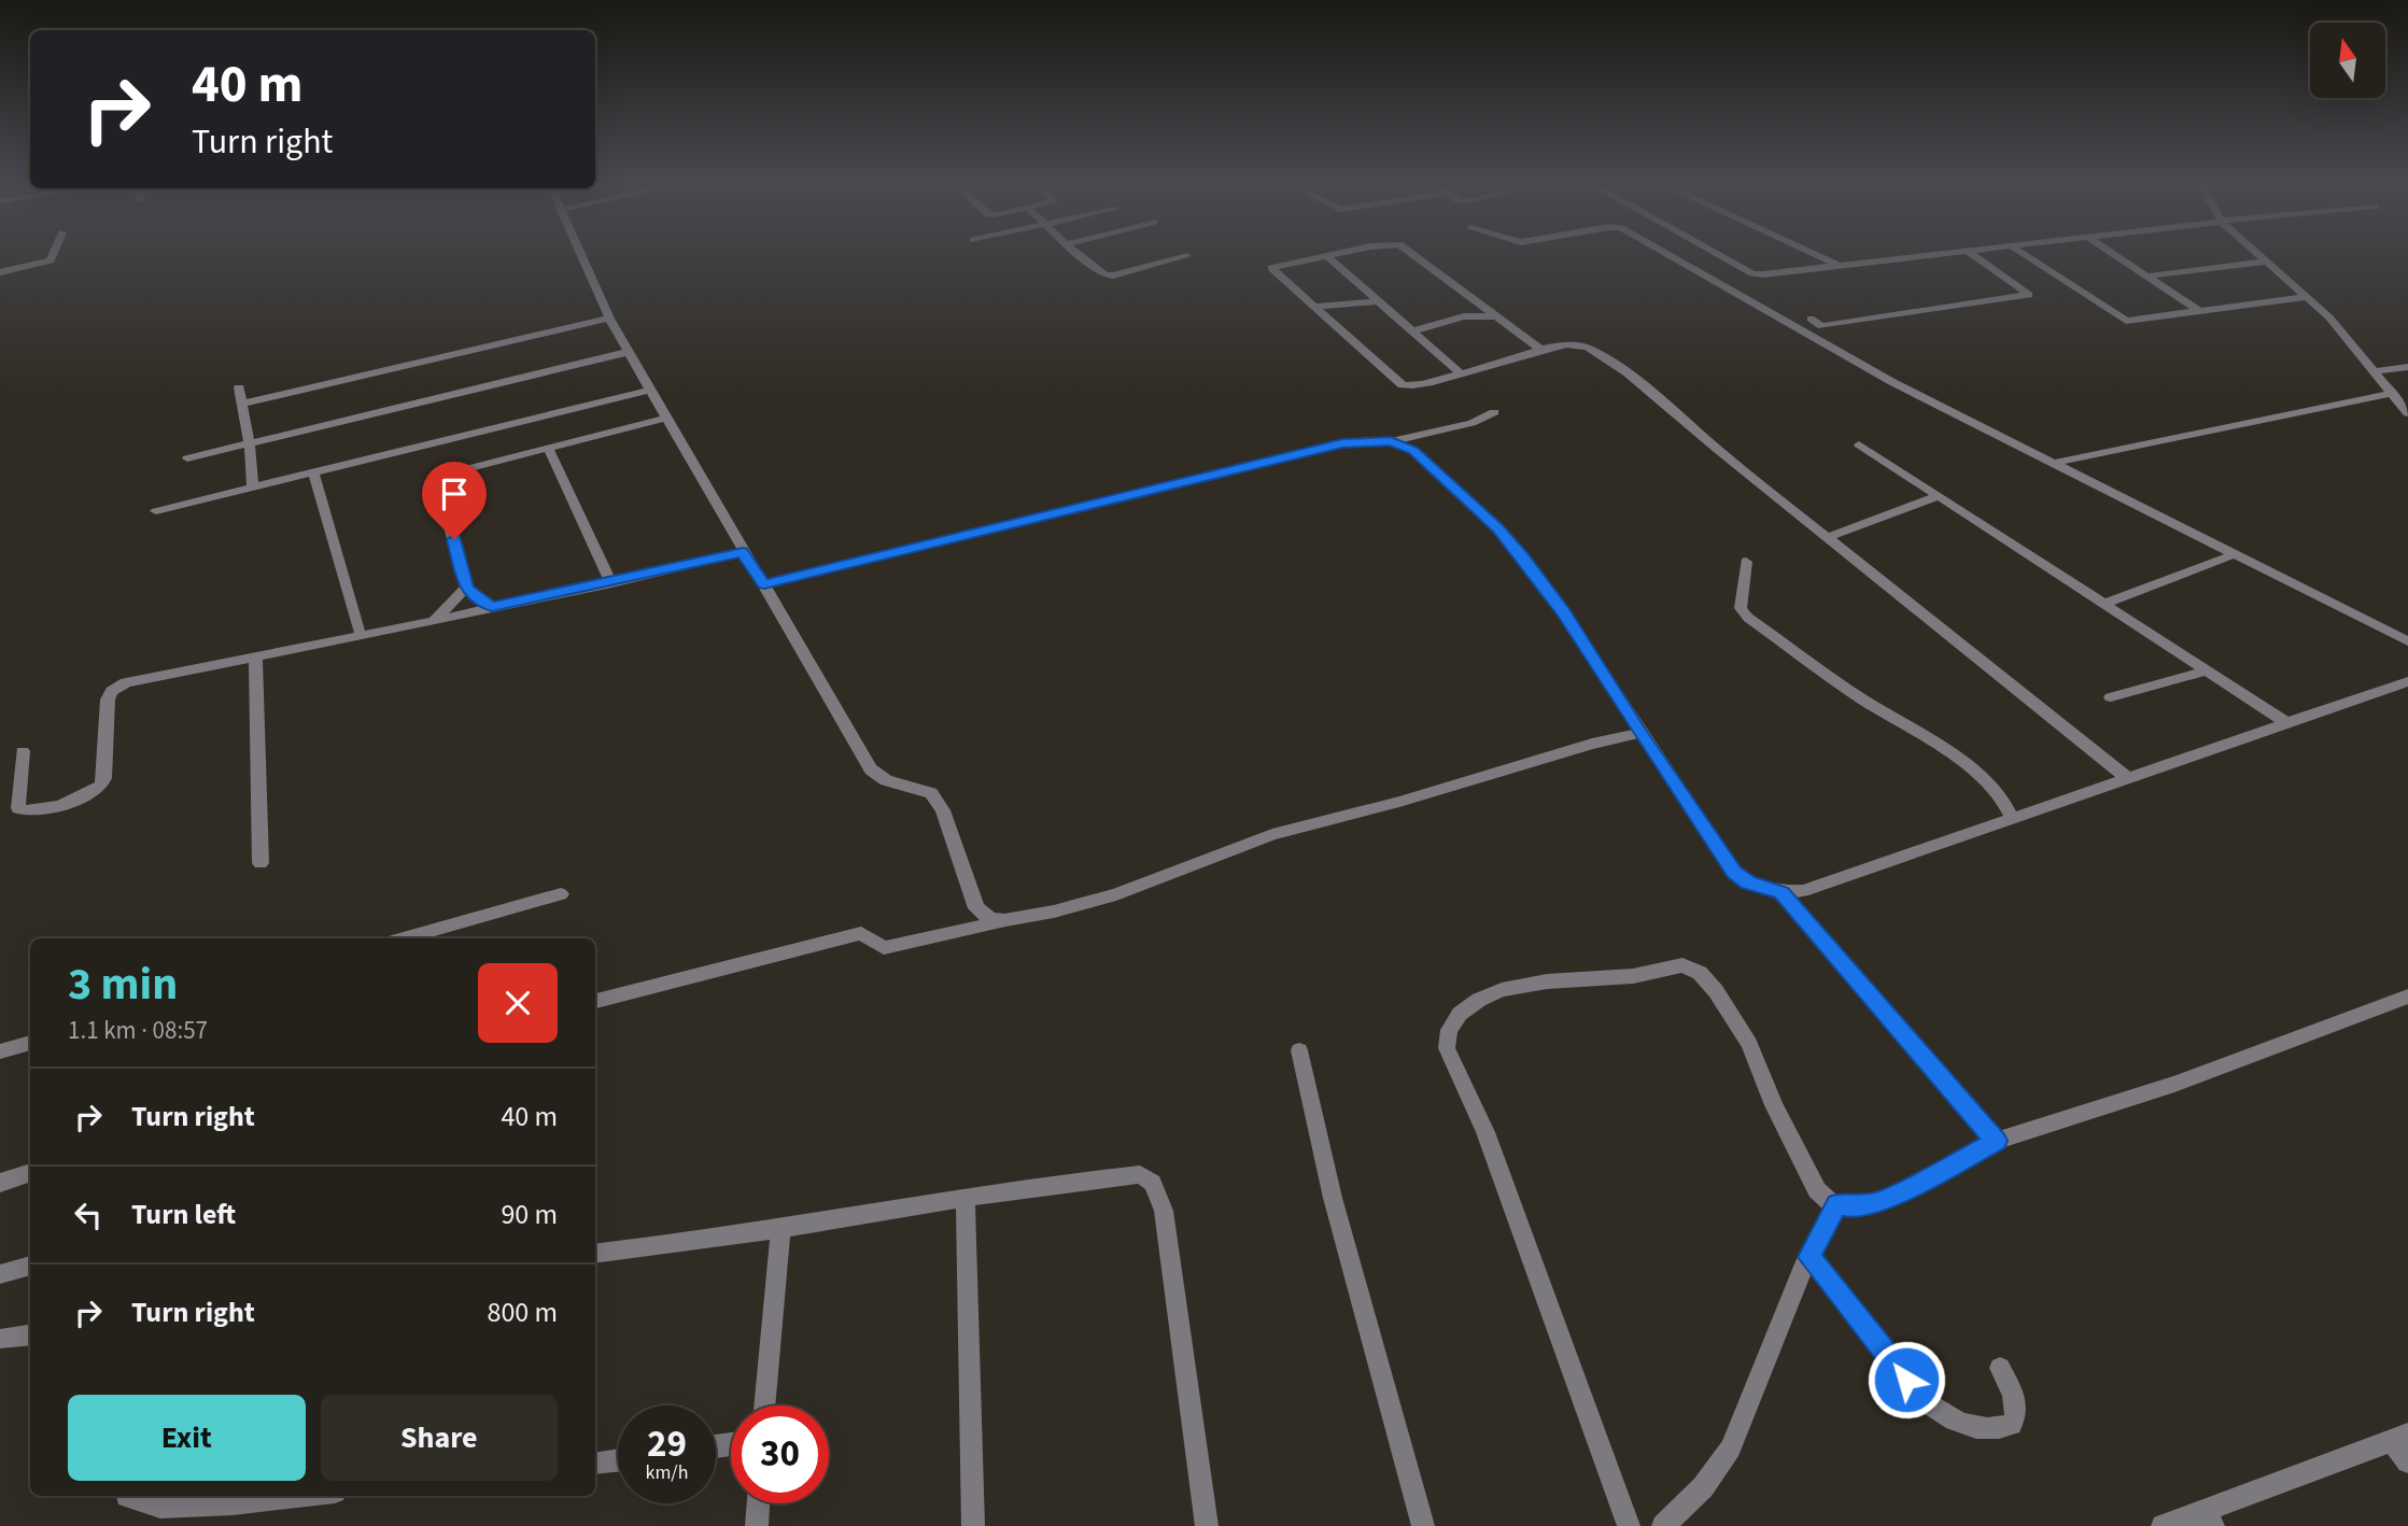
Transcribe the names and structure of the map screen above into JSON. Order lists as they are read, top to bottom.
{
  "north": "top",
  "page": {
    "turn": ["40 m", "Turn right"],
    "heading": ["3 min", "1.1 km · 08:57"],
    "list": [
      {
        "name": "Turn right",
        "value": "40 m"
      },
      {
        "name": "Turn left",
        "value": "90 m"
      },
      {
        "name": "Turn right",
        "value": "800 m"
      }
    ],
    "buttons": ["Exit", "Share"],
    "speed": "29 km/h",
    "limit": "30"
  }
}
